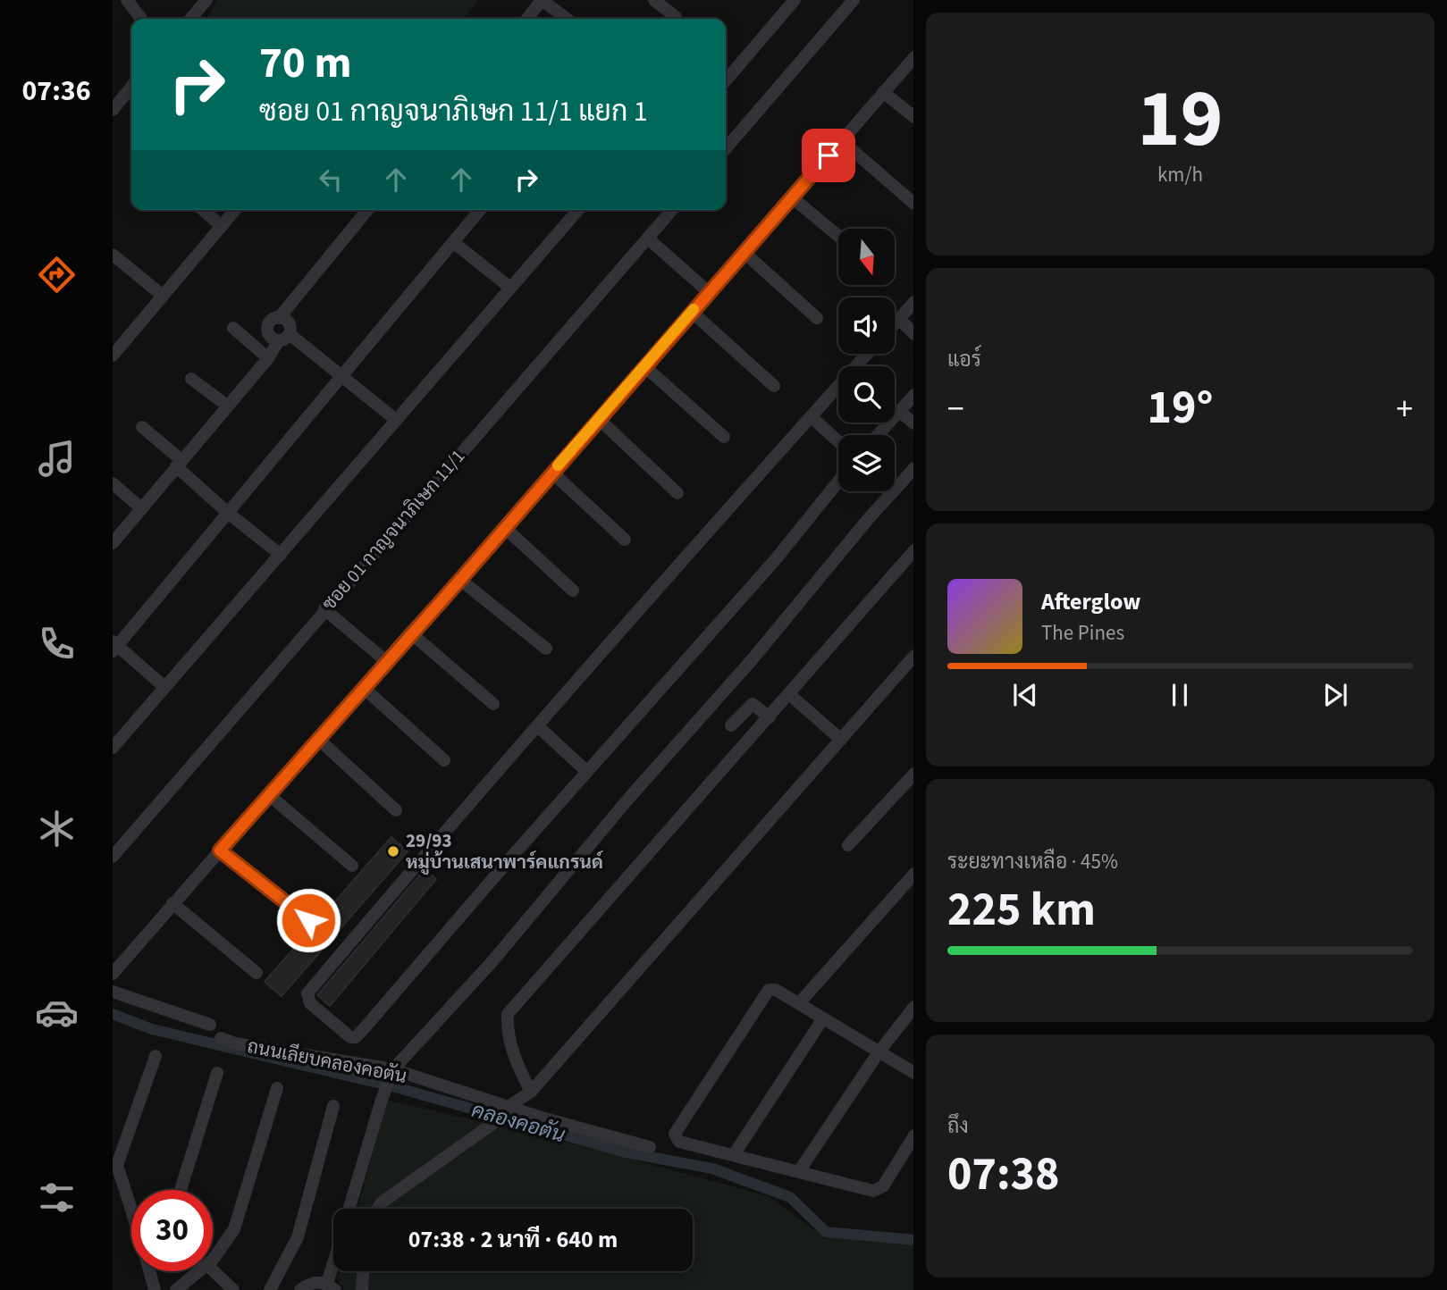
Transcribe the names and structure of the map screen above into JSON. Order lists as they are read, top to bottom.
{
  "streets": {
    "street": ["ซอย 01 กาญจนาภิเษก 11/1", "ถนนเลียบคลองคอตัน"]
  },
  "water": ["คลองคอตัน"],
  "places": ["29/93 หมู่บ้านเสนาพาร์คแกรนด์"],
  "north": "bottom",
  "page": {
    "tabs": "07:36",
    "tile": [
      ["19", "km/h"],
      "แอร์",
      ["ระยะทางเหลือ · 45%", "225 km"],
      ["ถึง", "07:38"]
    ],
    "turn": ["70 m", "ซอย 01 กาญจนาภิเษก 11/1 แยก 1"],
    "heat": ["−", "19°", "+"],
    "song": ["Afterglow", "The Pines"],
    "limit": "30",
    "trip": "07:38 · 2 นาที · 640 m"
  }
}
